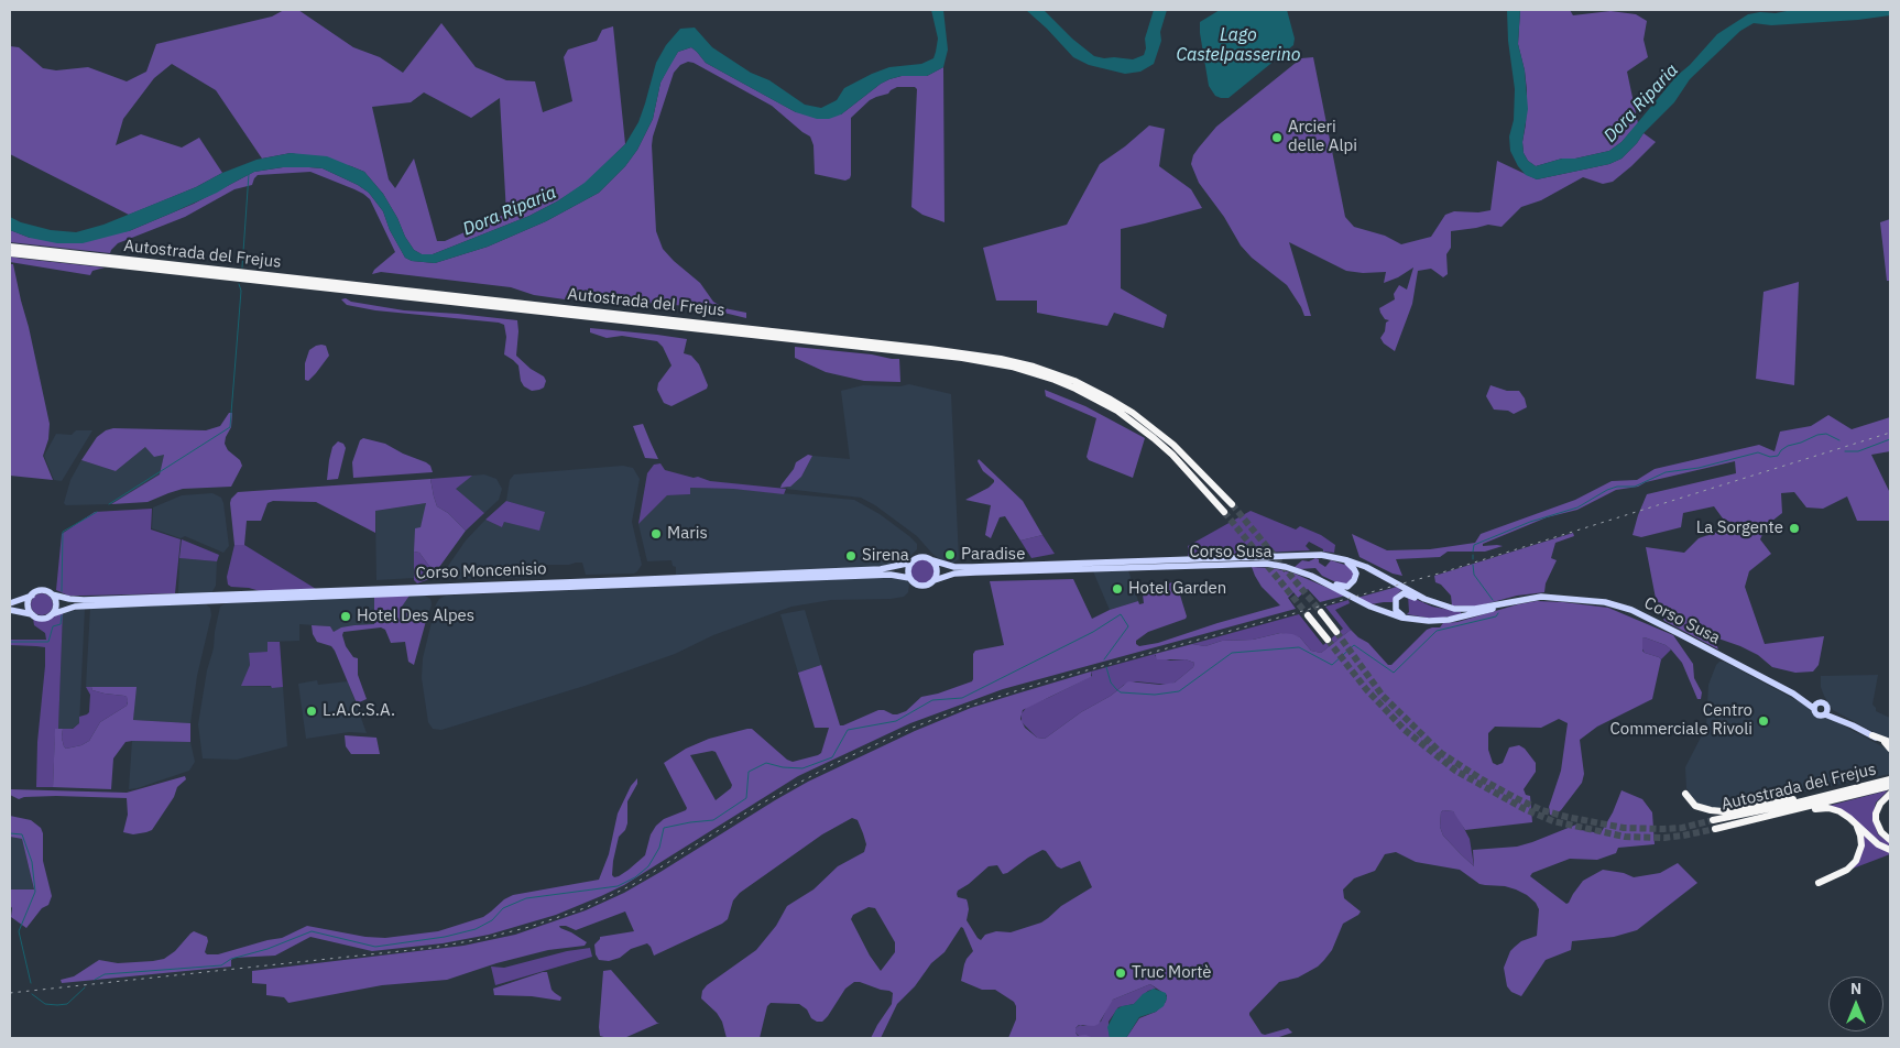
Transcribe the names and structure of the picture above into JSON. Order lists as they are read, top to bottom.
{
  "streets": {
    "highway": ["Autostrada del Frejus"],
    "main road": ["Corso Susa", "Corso Moncenisio"]
  },
  "water": ["Lago Castelpasserino", "Dora Riparia"],
  "places": [
    "Arcieri delle Alpi",
    "La Sorgente",
    "Maris",
    "Paradise",
    "Sirena",
    "Hotel Garden",
    "Hotel Des Alpes",
    "L.A.C.S.A.",
    "Centro Commerciale Rivoli",
    "Truc Mortè"
  ],
  "north": "top"
}
